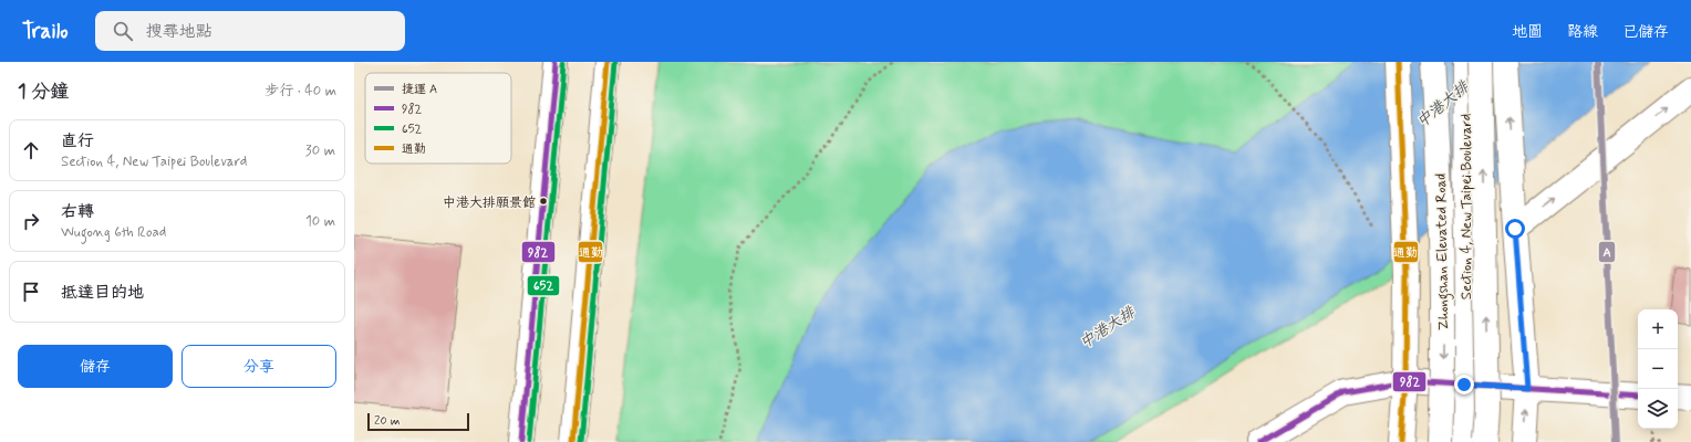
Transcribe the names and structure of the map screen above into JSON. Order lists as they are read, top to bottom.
{
  "streets": {
    "main road": ["Section 4, New Taipei Boulevard", "Zhongshan Elevated Road"]
  },
  "water": ["中港大排"],
  "places": ["中港大排願景館"],
  "lines": [
    "metro line A",
    "transit line 982",
    "transit line 通勤",
    "transit line 652"
  ],
  "legend": [
    "捷運 A",
    "982",
    "652",
    "通勤"
  ],
  "scale_bar": "20 m",
  "page": {
    "header": "Trailo",
    "search": "搜尋地點",
    "nav": ["地圖", "路線", "已儲存"],
    "heading": ["1 分鐘", "步行 · 40 m"],
    "list": [
      ["直行", "Section 4, New Taipei Boulevard", "30 m"],
      ["右轉", "Wugong 6th Road", "10 m"],
      "抵達目的地"
    ],
    "map_buttons": ["+", "−"],
    "buttons": ["儲存", "分享"],
    "scale": "20 m"
  }
}
